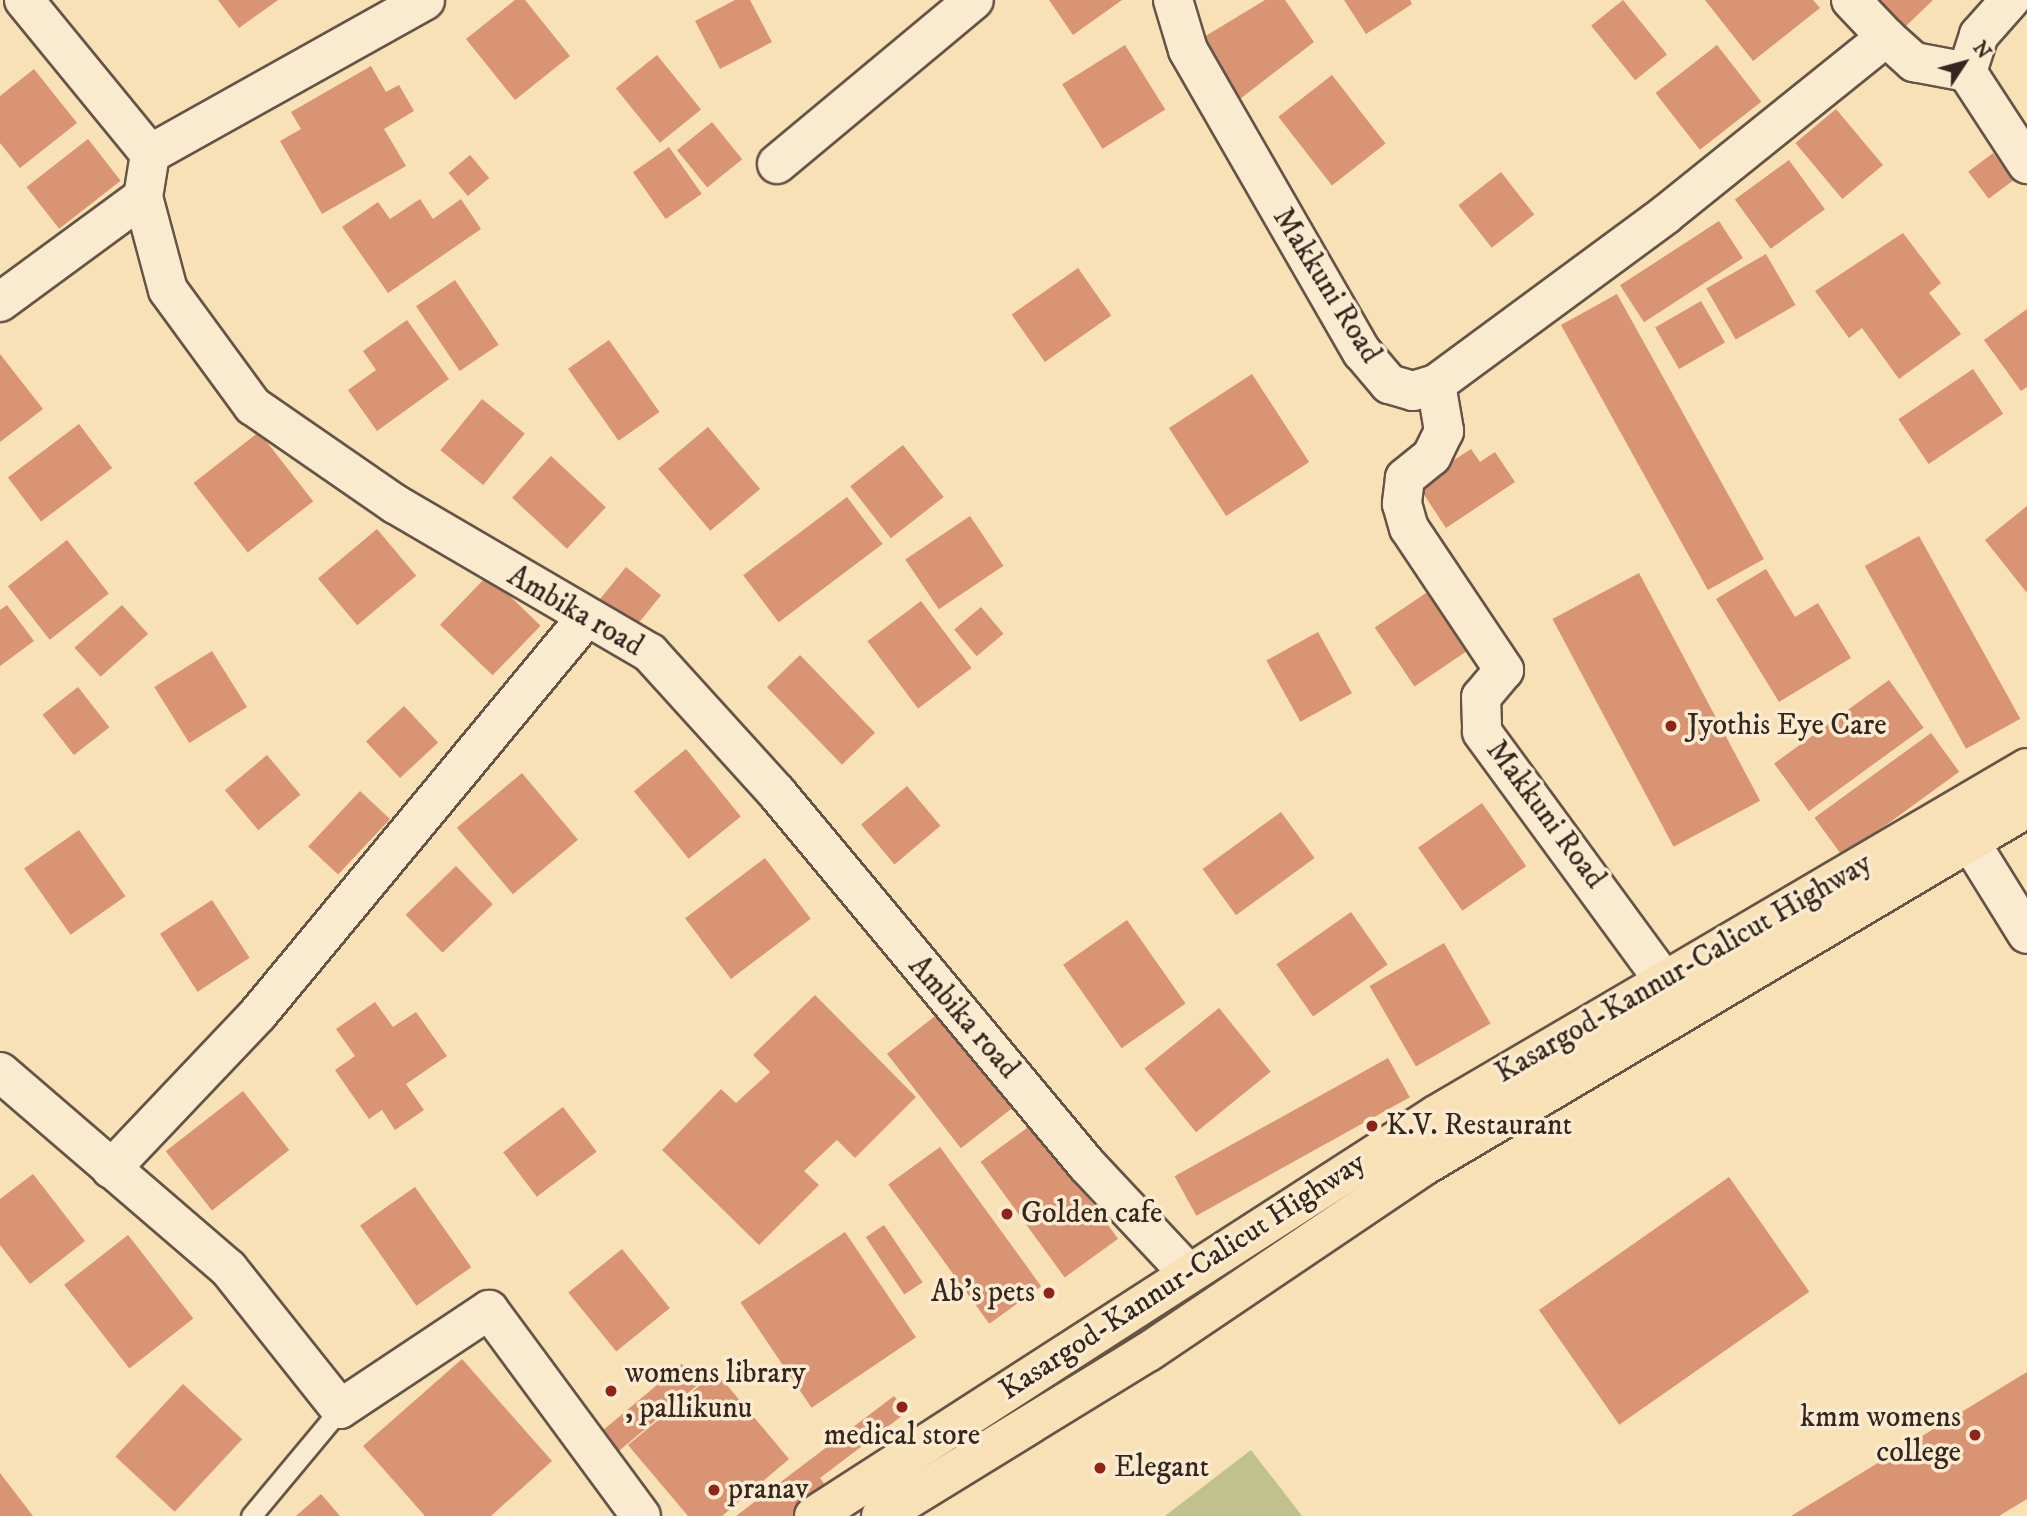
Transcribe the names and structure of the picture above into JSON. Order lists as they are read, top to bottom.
{
  "streets": {
    "highway": ["Kasargod-Kannur-Calicut Highway"],
    "street": ["Makkuni Road", "Ambika road"]
  },
  "crossings": [
    ["Makkuni Road", "Kasargod-Kannur-Calicut Highway"],
    ["Ambika road", "Kasargod-Kannur-Calicut Highway"]
  ],
  "places": [
    "Jyothis Eye Care",
    "K.V. Restaurant",
    "Golden cafe",
    "Ab's pets",
    "womens library , pallikunu",
    "medical store",
    "kmm womens college",
    "Elegant",
    "pranav"
  ],
  "north": "top right"
}
